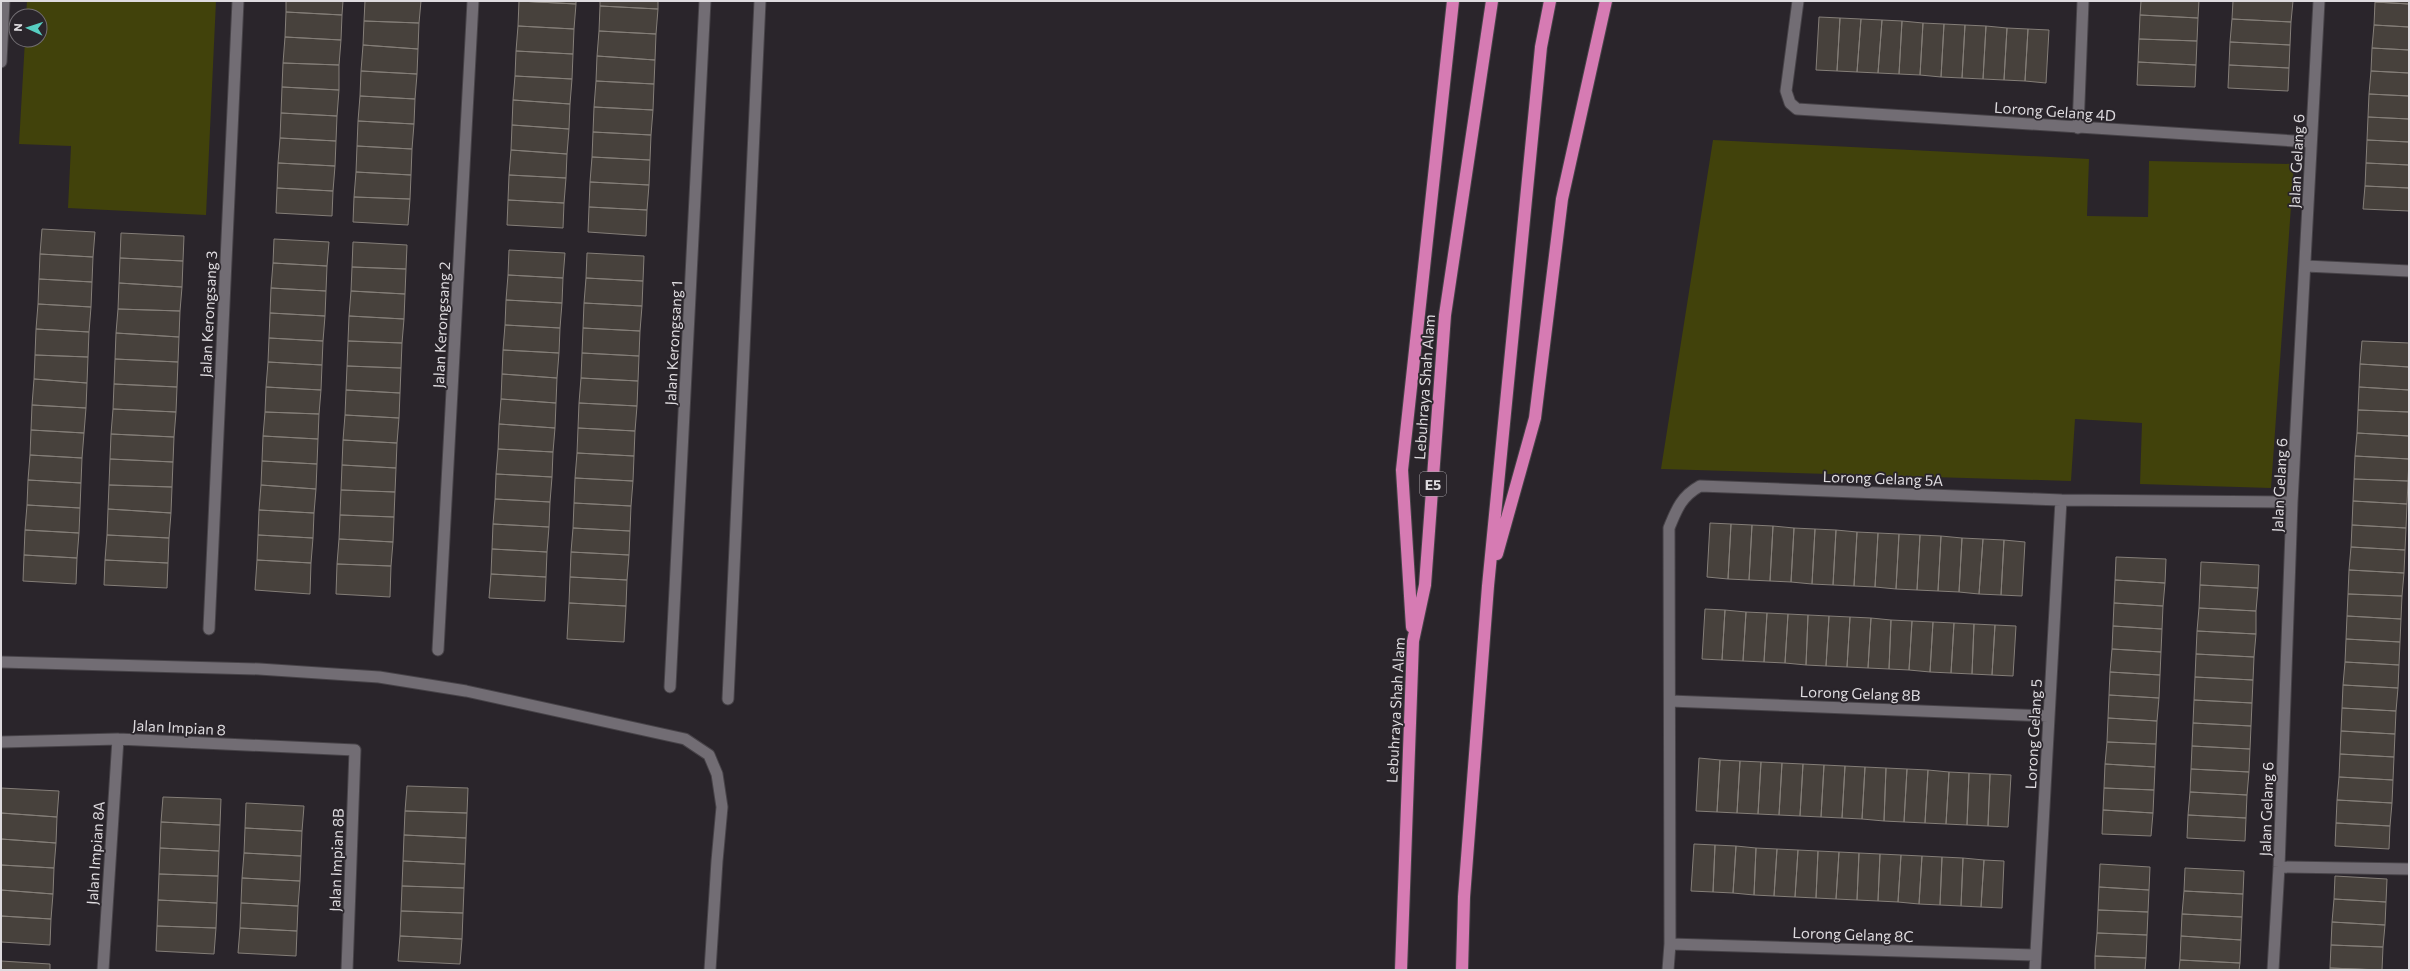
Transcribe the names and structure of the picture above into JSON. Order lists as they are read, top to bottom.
{
  "streets": {
    "highway": ["Lebuhraya Shah Alam", "E5"],
    "street": [
      "Lorong Gelang 4D",
      "Jalan Gelang 6",
      "Jalan Kerongsang 3",
      "Jalan Kerongsang 2",
      "Jalan Kerongsang 1",
      "Lorong Gelang 5A",
      "Lorong Gelang 8B",
      "Jalan Impian 8",
      "Lorong Gelang 5",
      "Jalan Impian 8A",
      "Jalan Impian 8B",
      "Lorong Gelang 8C"
    ]
  },
  "crossings": [
    ["Lorong Gelang 4D", "Jalan Gelang 6"],
    ["Jalan Gelang 6", "Lorong Gelang 5A"],
    ["Lorong Gelang 5A", "Lorong Gelang 8B"],
    ["Lorong Gelang 5A", "Lorong Gelang 5"],
    ["Lorong Gelang 5A", "Lorong Gelang 8C"],
    ["Lorong Gelang 8B", "Lorong Gelang 5"],
    ["Jalan Impian 8", "Jalan Impian 8A"],
    ["Jalan Impian 8", "Jalan Impian 8B"],
    ["Lorong Gelang 5", "Lorong Gelang 8C"]
  ],
  "north": "left"
}
